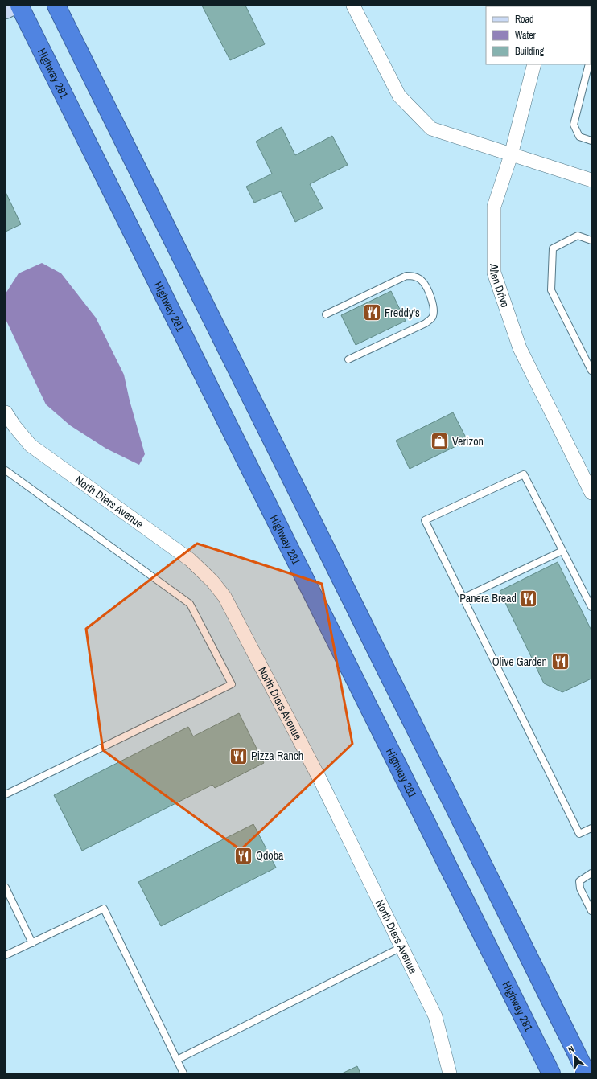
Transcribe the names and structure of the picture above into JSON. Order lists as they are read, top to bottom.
{
  "streets": {
    "highway": ["Highway 281"],
    "street": ["Allen Drive", "North Diers Avenue"]
  },
  "places": {
    "restaurant": [
      "Freddy's",
      "Panera Bread",
      "Olive Garden",
      "Pizza Ranch",
      "Qdoba"
    ],
    "shop": ["Verizon"]
  },
  "legend": ["Road", "Water", "Building"],
  "north": "top left"
}
